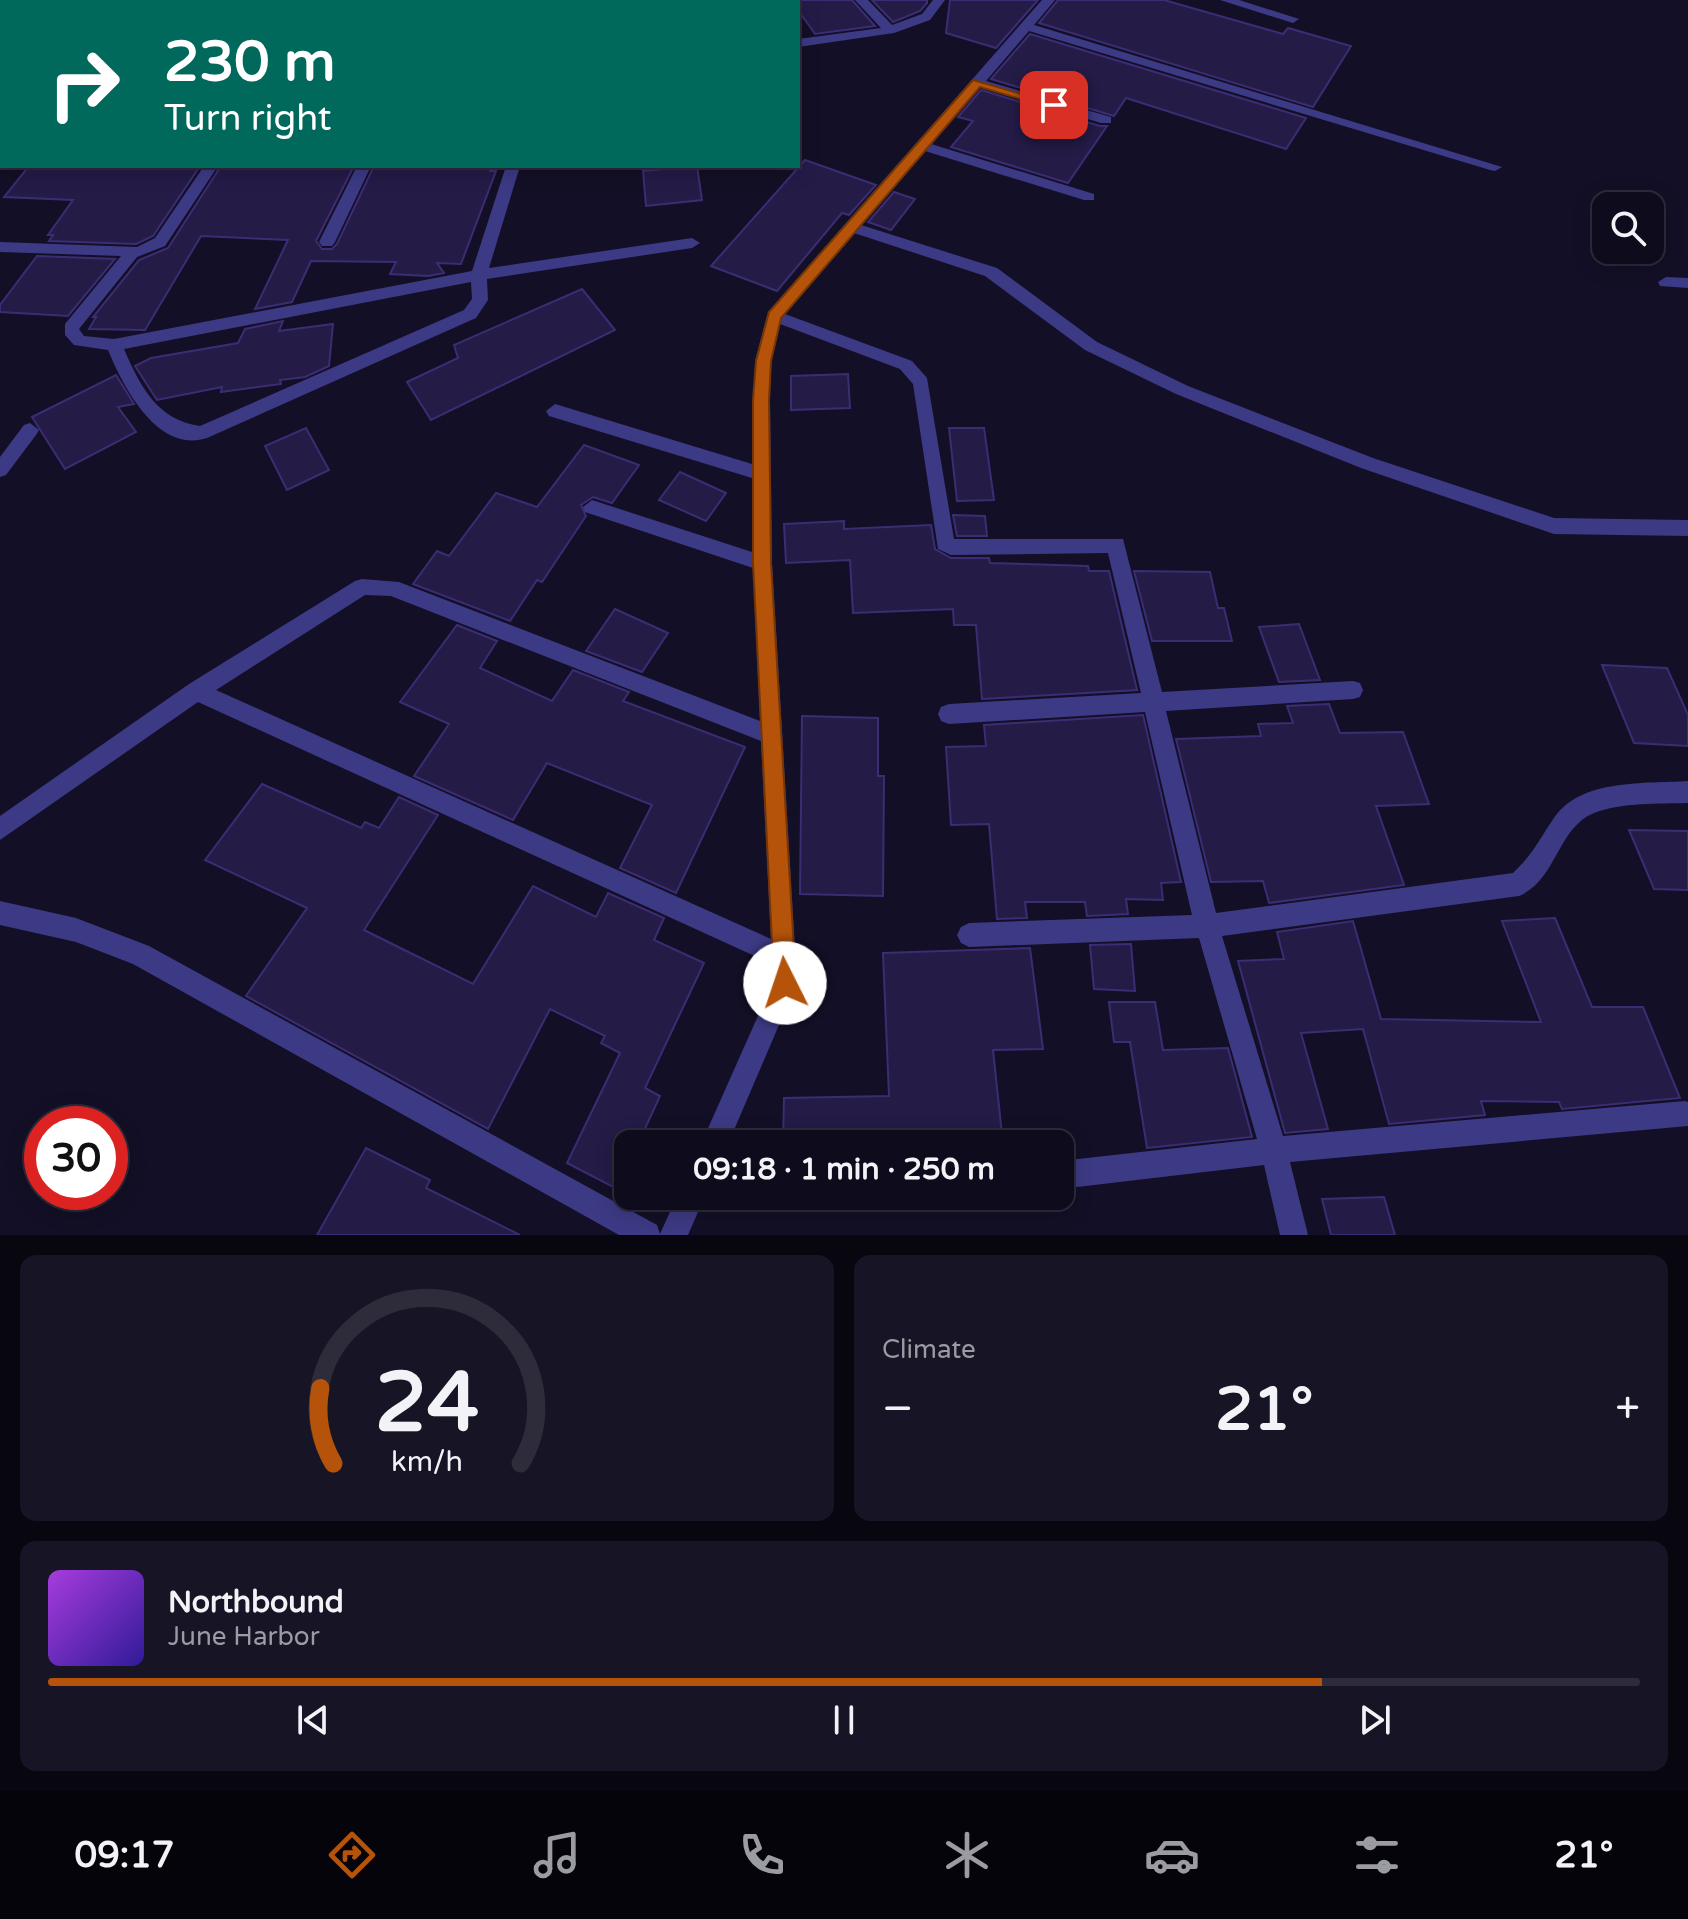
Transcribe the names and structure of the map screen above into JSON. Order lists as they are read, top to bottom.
{
  "page": {
    "turn": ["230 m", "Turn right"],
    "limit": "30",
    "trip": "09:18 · 1 min · 250 m",
    "tile": "Climate",
    "heat": ["−", "21°", "+"],
    "song": ["Northbound", "June Harbor"],
    "tabs": ["09:17", "21°"],
    "gauge": ["24", "km/h"]
  }
}
